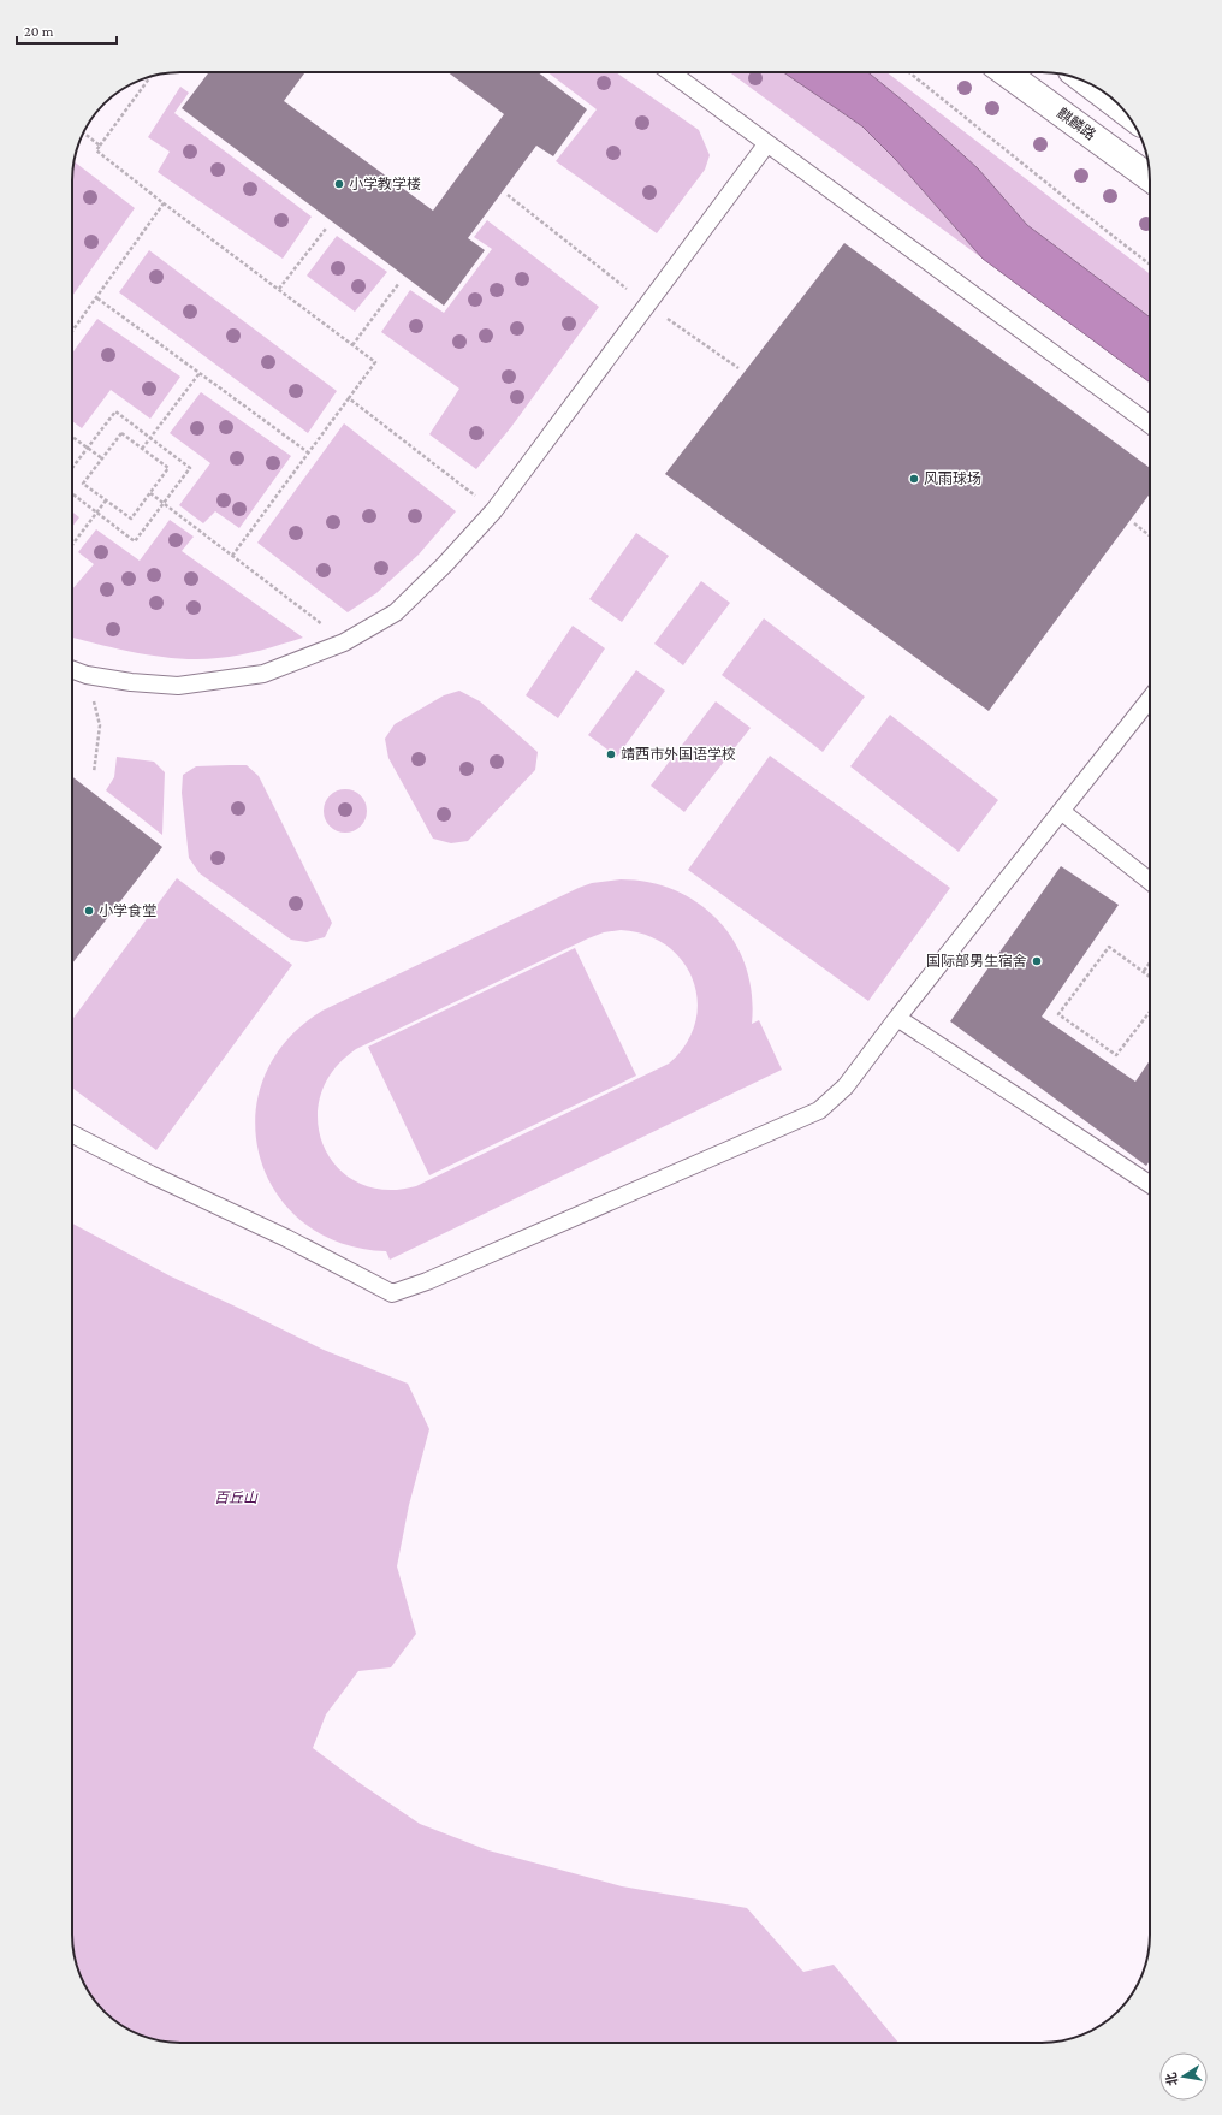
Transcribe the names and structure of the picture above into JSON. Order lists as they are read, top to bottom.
{
  "streets": {
    "main road": ["麒麟路"]
  },
  "parks": ["百丘山"],
  "places": [
    "小学教学楼",
    "风雨球场",
    "靖西市外国语学校",
    "小学食堂",
    "国际部男生宿舍"
  ],
  "scale_bar": "20 m",
  "north": "left"
}
